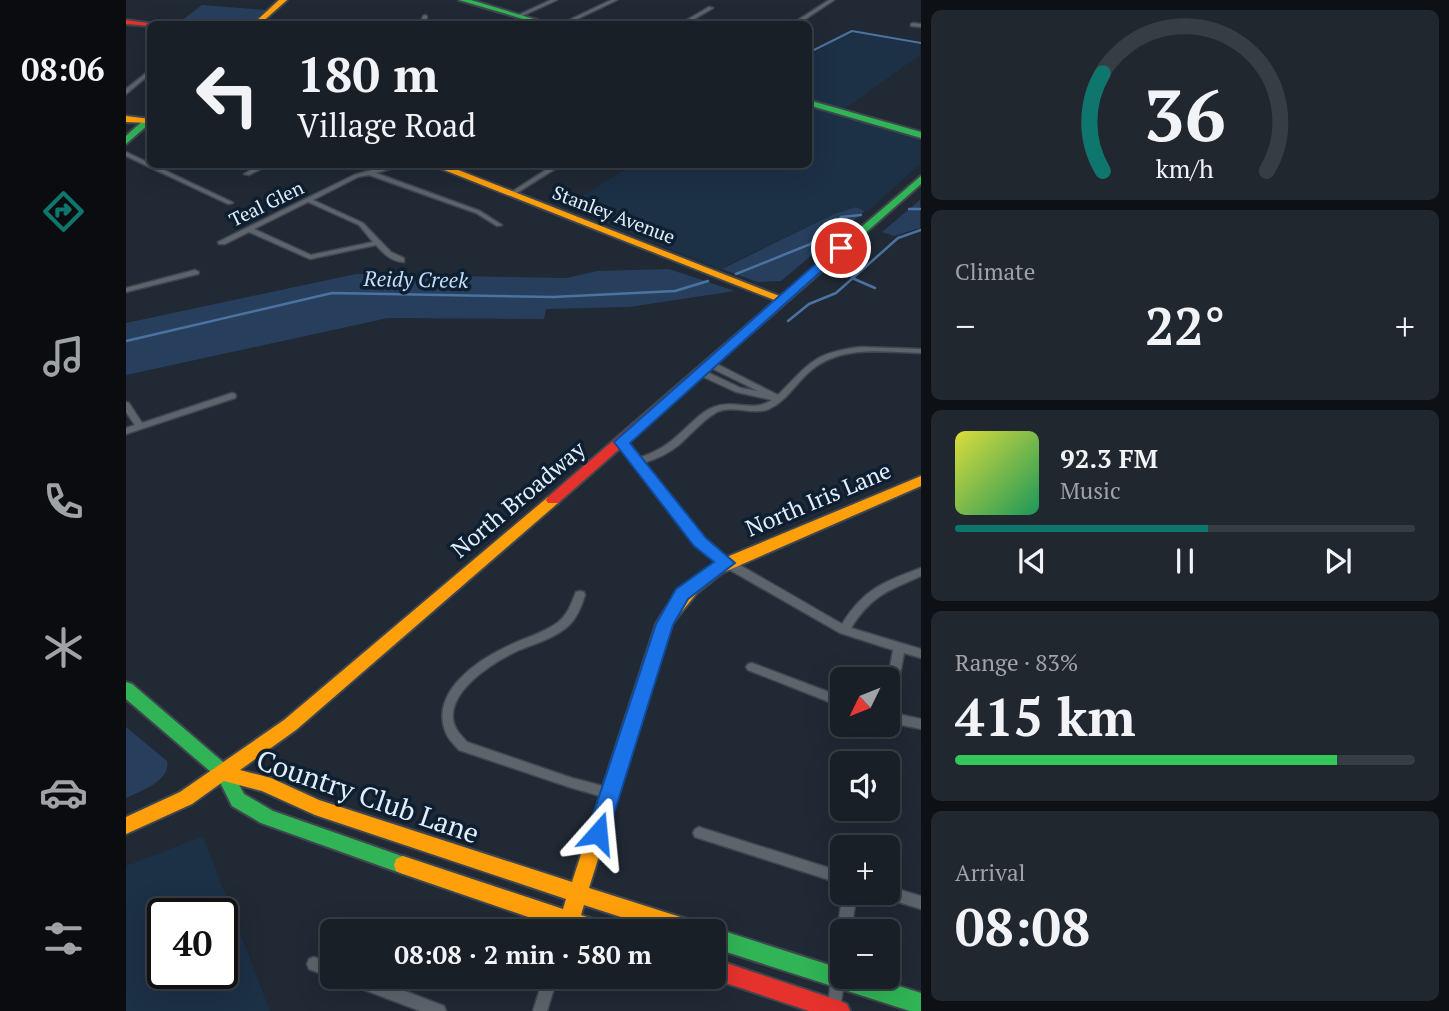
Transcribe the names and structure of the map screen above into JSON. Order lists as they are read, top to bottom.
{
  "streets": {
    "main road": [
      "Stanley Avenue",
      "North Broadway",
      "North Iris Lane",
      "Country Club Lane"
    ],
    "street": ["Teal Glen"]
  },
  "crossings": [
    ["Stanley Avenue", "North Broadway"],
    ["North Broadway", "Country Club Lane"],
    ["North Iris Lane", "Country Club Lane"]
  ],
  "water": ["Reidy Creek"],
  "north": "bottom left",
  "page": {
    "tabs": "08:06",
    "turn": ["180 m", "Village Road"],
    "tile": [
      "Climate",
      ["Range · 83%", "415 km"],
      ["Arrival", "08:08"]
    ],
    "heat": ["−", "22°", "+"],
    "song": ["92.3 FM", "Music"],
    "map_buttons": ["+", "−"],
    "limit": "40",
    "trip": "08:08 · 2 min · 580 m",
    "gauge": ["36", "km/h"]
  }
}
